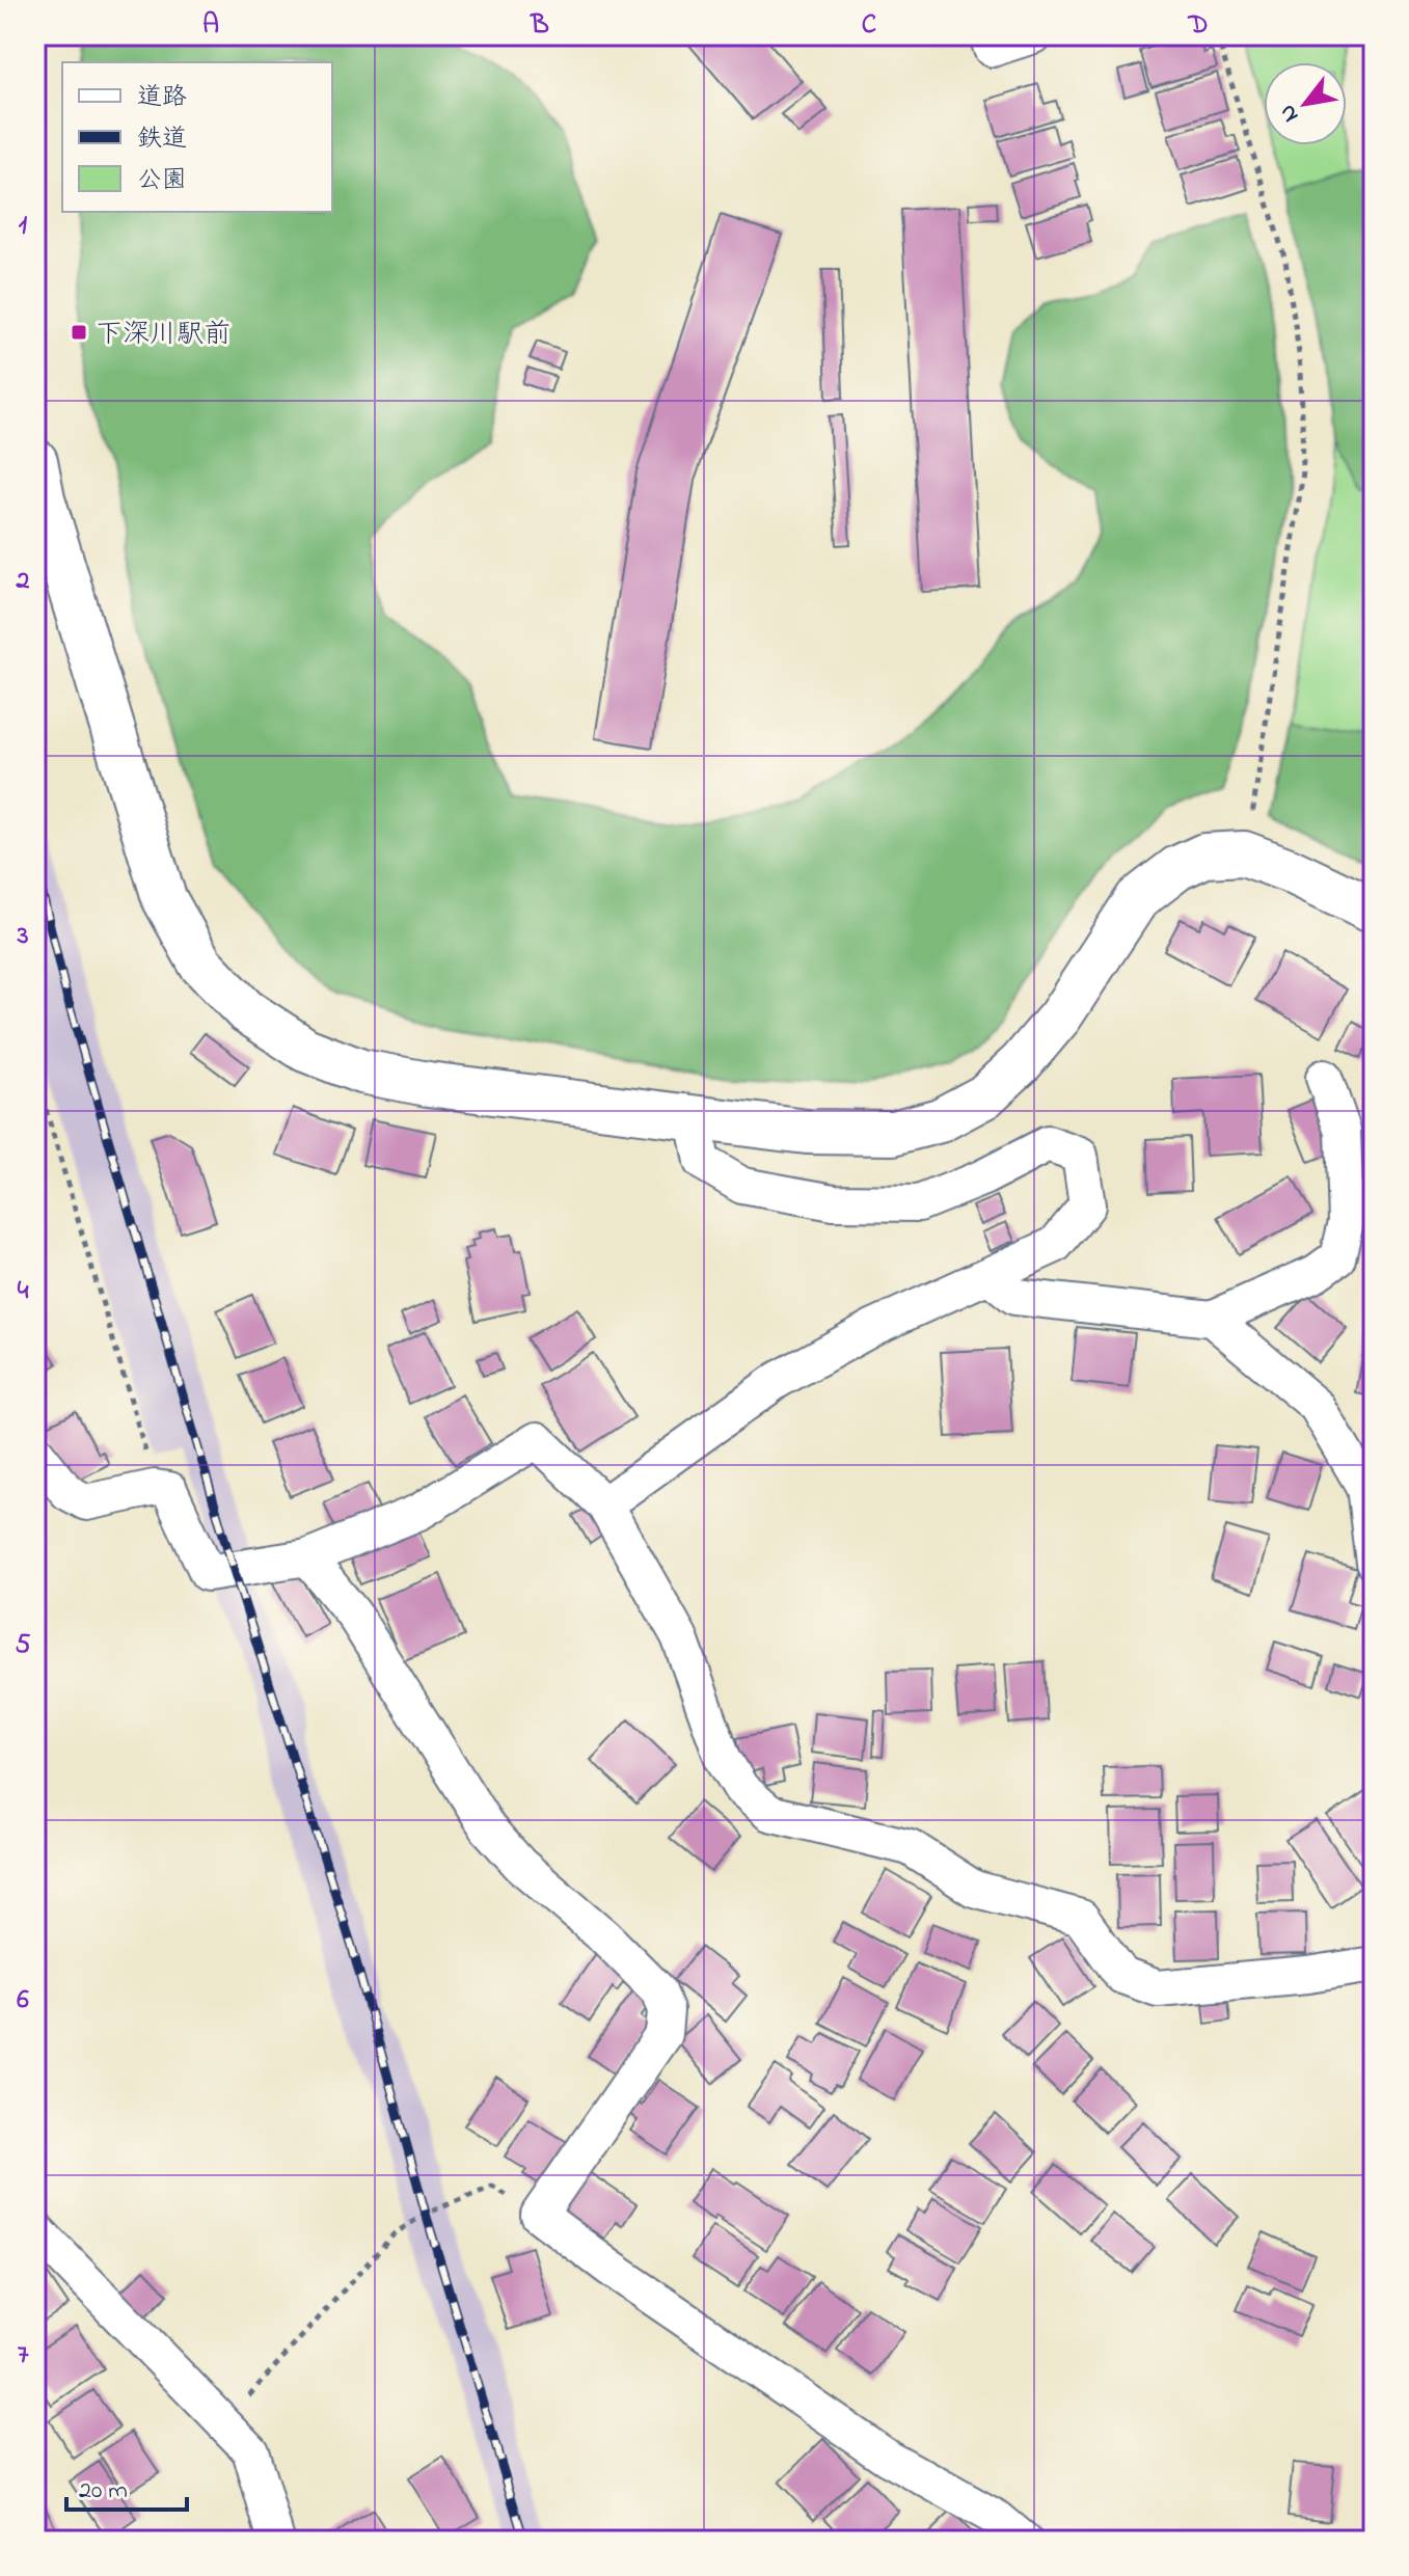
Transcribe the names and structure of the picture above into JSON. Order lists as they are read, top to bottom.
{
  "places": {
    "transit": ["下深川駅前"]
  },
  "legend": ["道路", "鉄道", "公園"],
  "scale_bar": "20 m",
  "north": "bottom left",
  "grid": {
    "columns": [
      "A",
      "B",
      "C",
      "D"
    ],
    "rows": [
      "1",
      "2",
      "3",
      "4",
      "5",
      "6",
      "7"
    ]
  }
}
